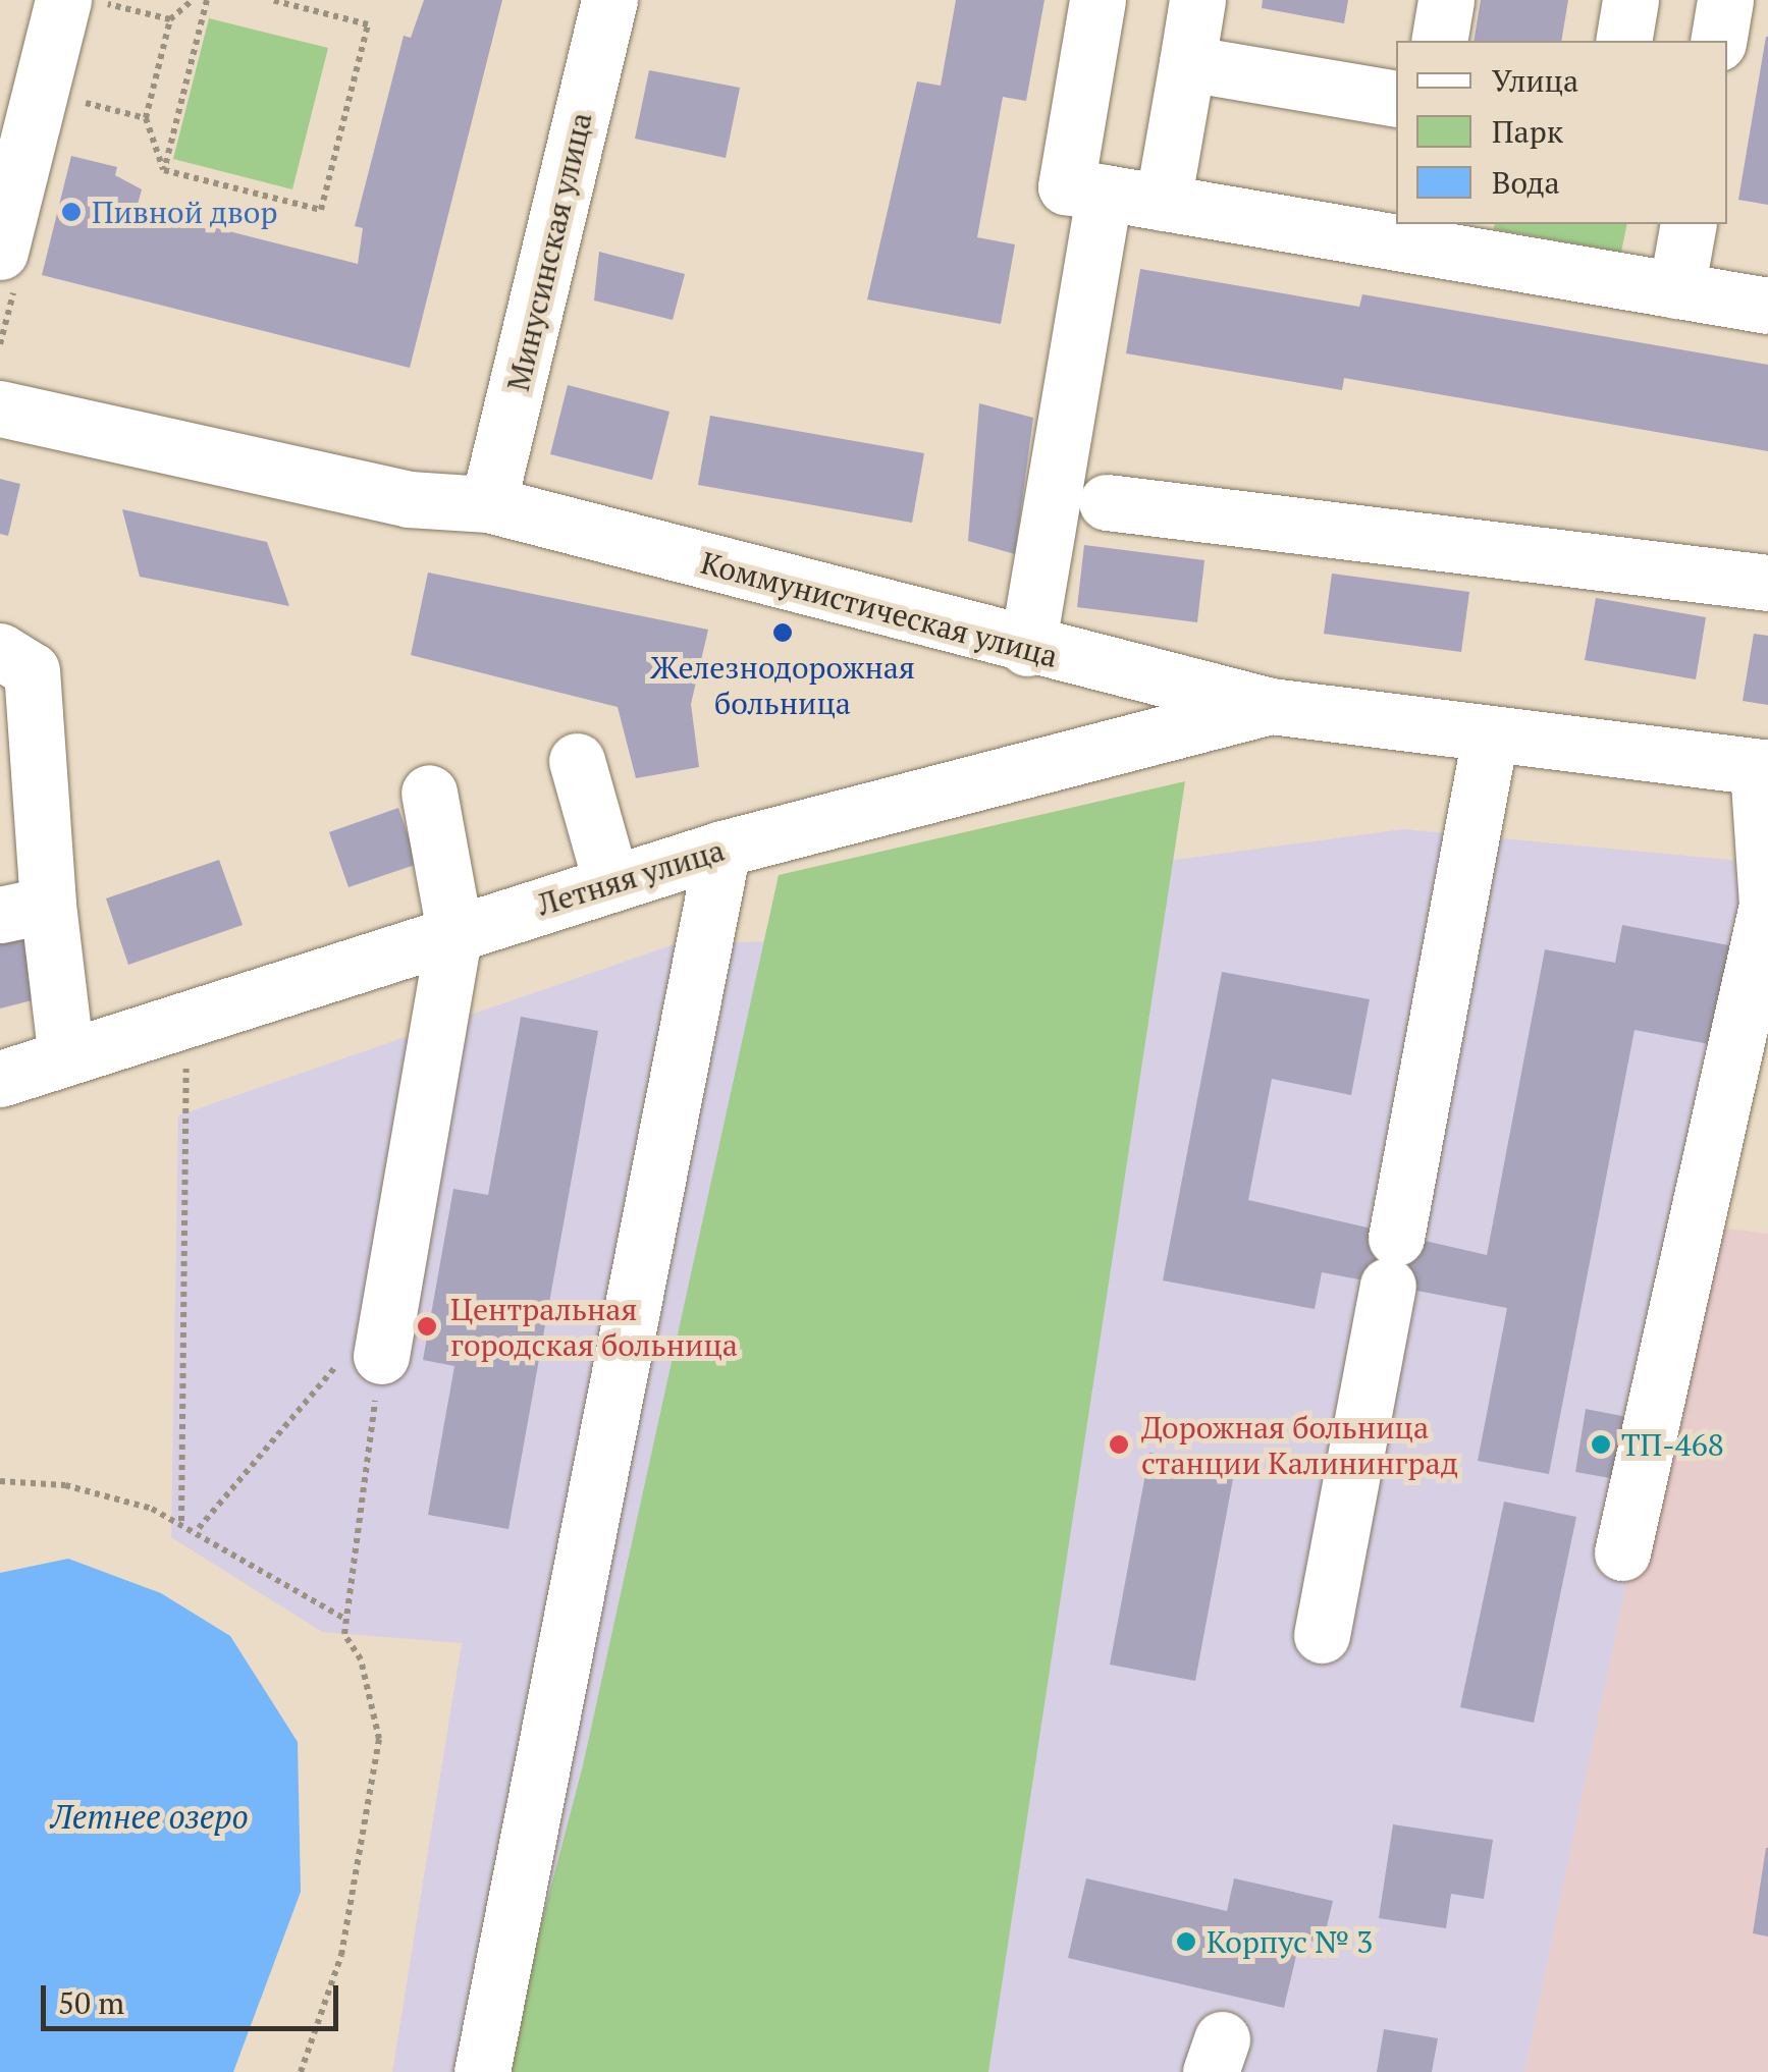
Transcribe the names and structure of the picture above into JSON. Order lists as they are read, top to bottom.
{
  "streets": {
    "street": ["Минусинская улица", "Коммунистическая улица", "Летняя улица"]
  },
  "crossings": [
    ["Минусинская улица", "Коммунистическая улица"],
    ["Коммунистическая улица", "Летняя улица"]
  ],
  "water": ["Летнее озеро"],
  "places": [
    "Пивной двор",
    "Железнодорожная больница",
    "Центральная городская больница",
    "Дорожная больница станции Калининград",
    "ТП-468",
    "Корпус № 3"
  ],
  "legend": ["Улица", "Парк", "Вода"],
  "scale_bar": "50 m"
}
